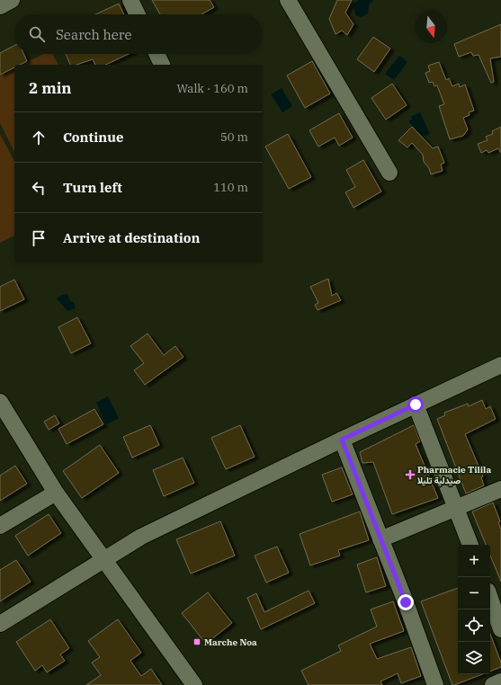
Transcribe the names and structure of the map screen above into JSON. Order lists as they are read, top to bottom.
{
  "places": {
    "health": ["Pharmacie Tilila صيدلية تليلا"],
    "transit": ["Marche Noa"]
  },
  "north": "bottom",
  "page": {
    "search": "Search here",
    "heading": ["2 min", "Walk · 160 m"],
    "list": [
      ["Continue", "50 m"],
      ["Turn left", "110 m"],
      "Arrive at destination"
    ],
    "map_buttons": ["+", "−"]
  }
}
